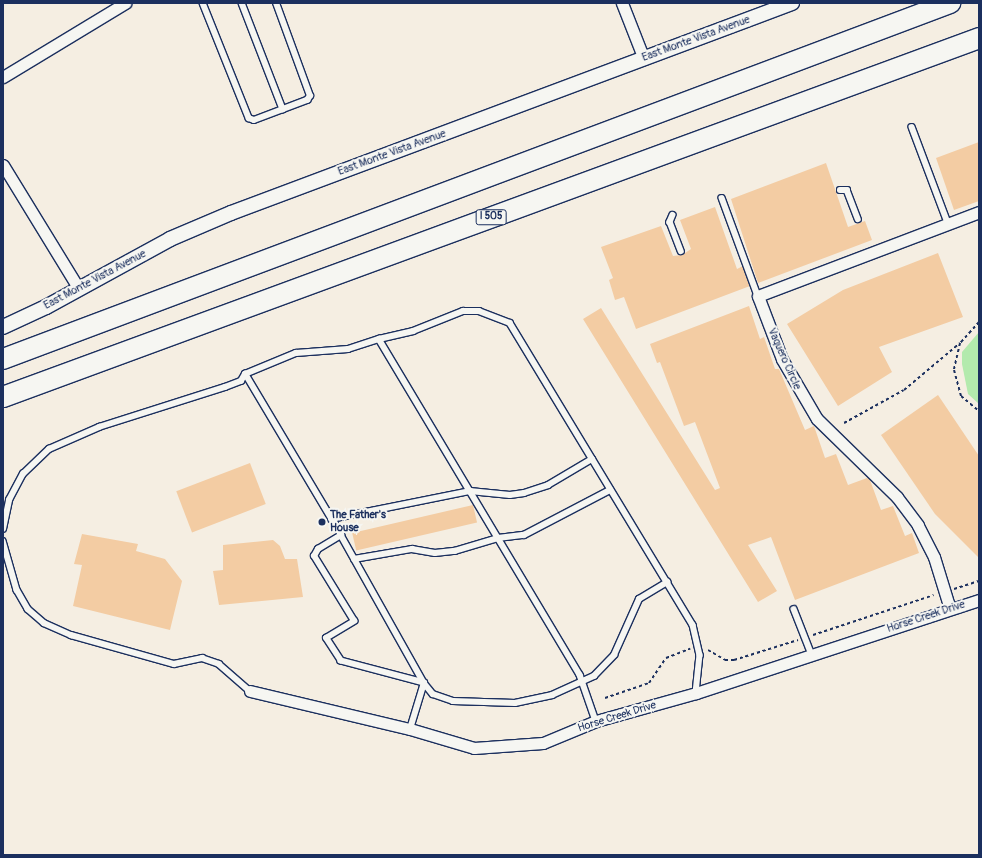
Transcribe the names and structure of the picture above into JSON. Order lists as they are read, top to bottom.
{
  "streets": {
    "highway": ["I 505"],
    "street": ["East Monte Vista Avenue", "Vaquero Circle", "Horse Creek Drive"]
  },
  "crossings": [
    ["Vaquero Circle", "Horse Creek Drive"]
  ],
  "places": ["The Father's House"]
}
